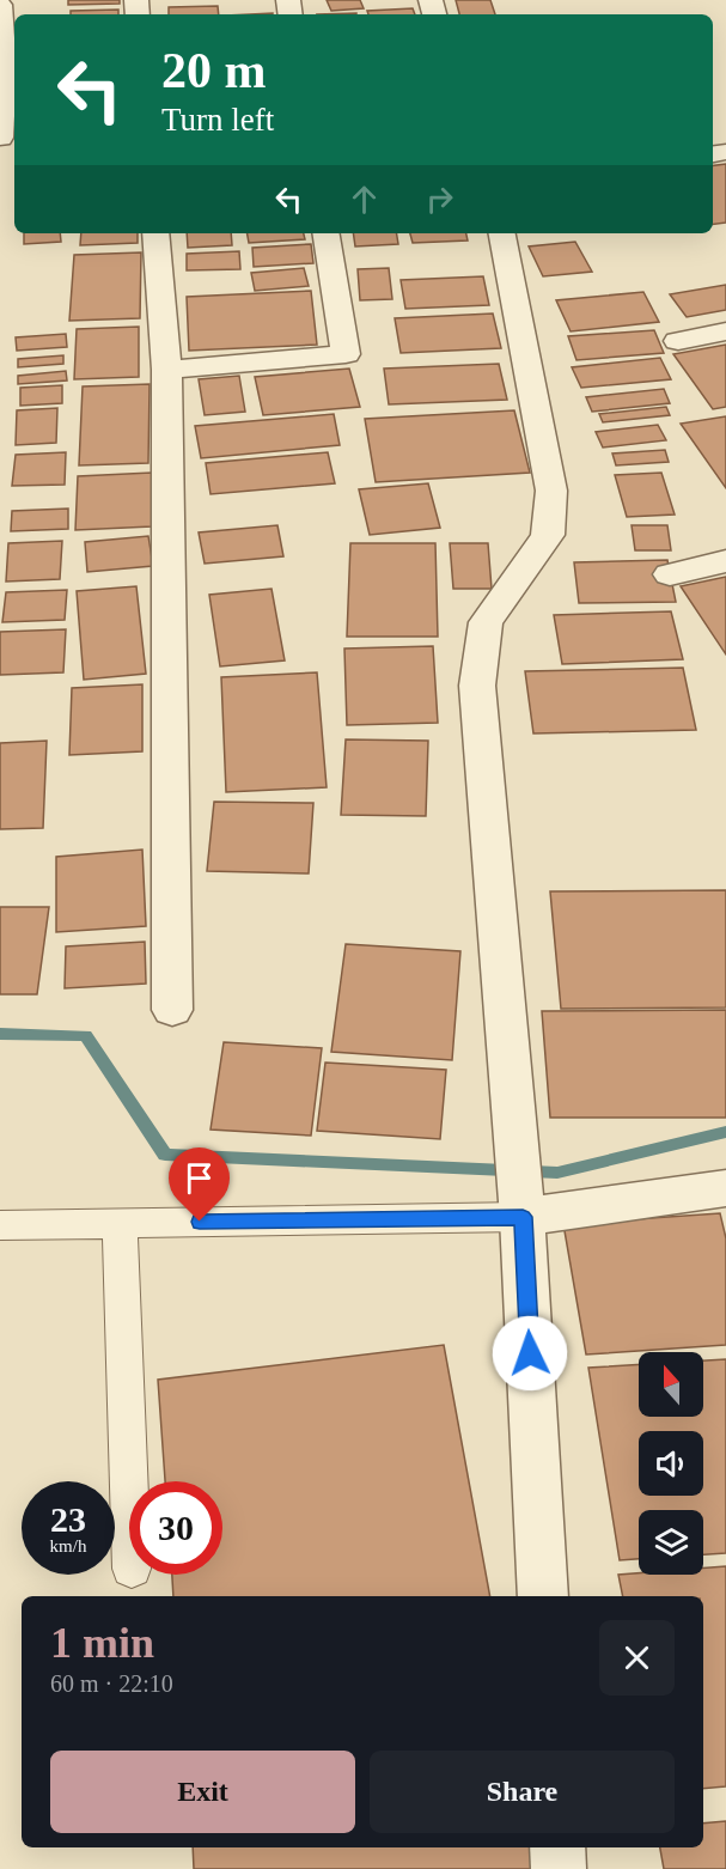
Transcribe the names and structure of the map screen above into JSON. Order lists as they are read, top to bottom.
{
  "north": "top",
  "page": {
    "turn": ["20 m", "Turn left"],
    "speed": "23 km/h",
    "limit": "30",
    "heading": ["1 min", "60 m · 22:10"],
    "buttons": ["Exit", "Share"]
  }
}
